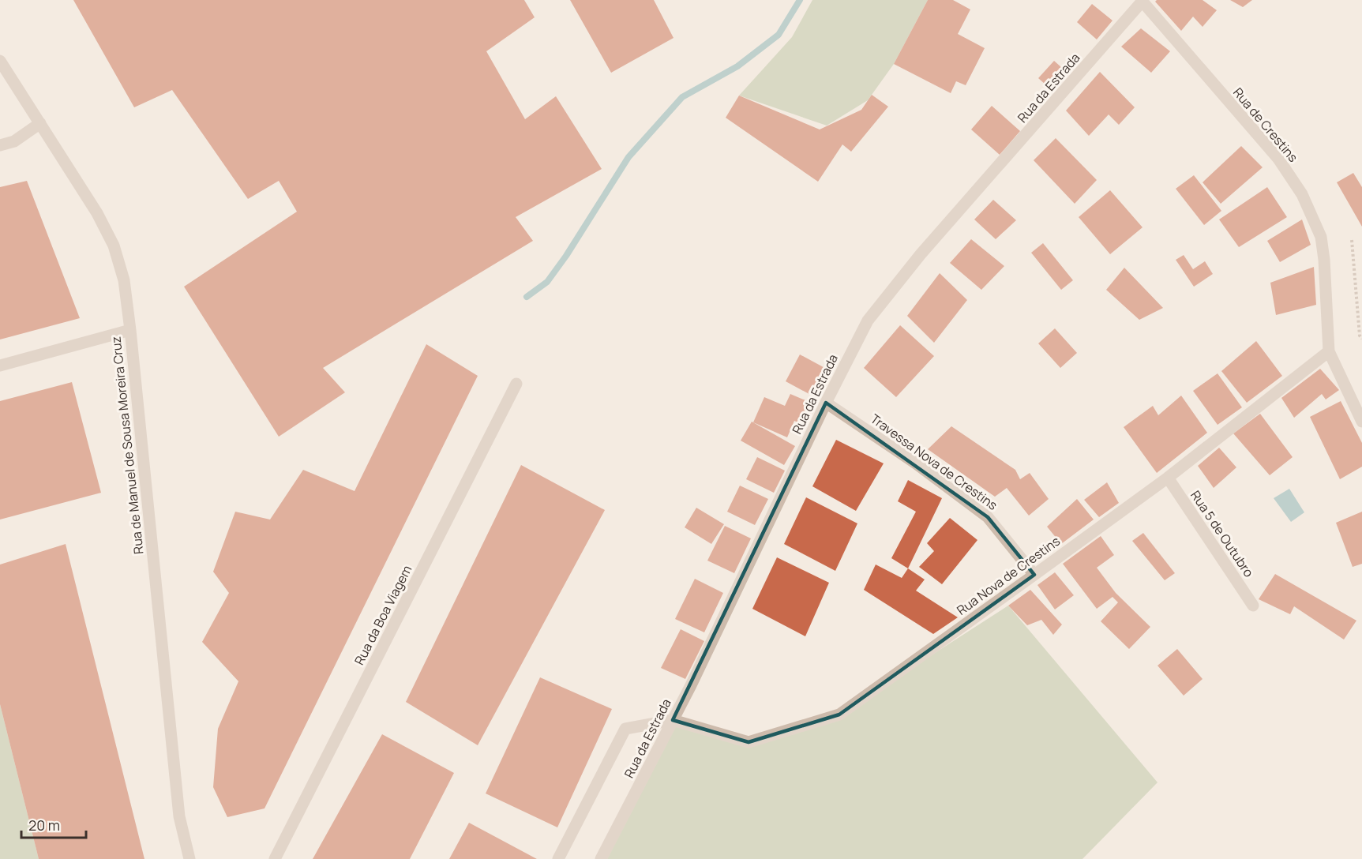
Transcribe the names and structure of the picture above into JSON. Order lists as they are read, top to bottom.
{
  "streets": {
    "street": [
      "Rua da Estrada",
      "Rua de Crestins",
      "Rua de Manuel de Sousa Moreira Cruz",
      "Travessa Nova de Crestins",
      "Rua 5 de Outubro",
      "Rua Nova de Crestins",
      "Rua da Boa Viagem"
    ]
  },
  "crossings": [
    ["Rua da Estrada", "Rua de Crestins"],
    ["Rua da Estrada", "Travessa Nova de Crestins"],
    ["Rua da Estrada", "Rua Nova de Crestins"],
    ["Rua de Crestins", "Rua Nova de Crestins"],
    ["Travessa Nova de Crestins", "Rua Nova de Crestins"],
    ["Rua 5 de Outubro", "Rua Nova de Crestins"]
  ],
  "scale_bar": "20 m"
}
